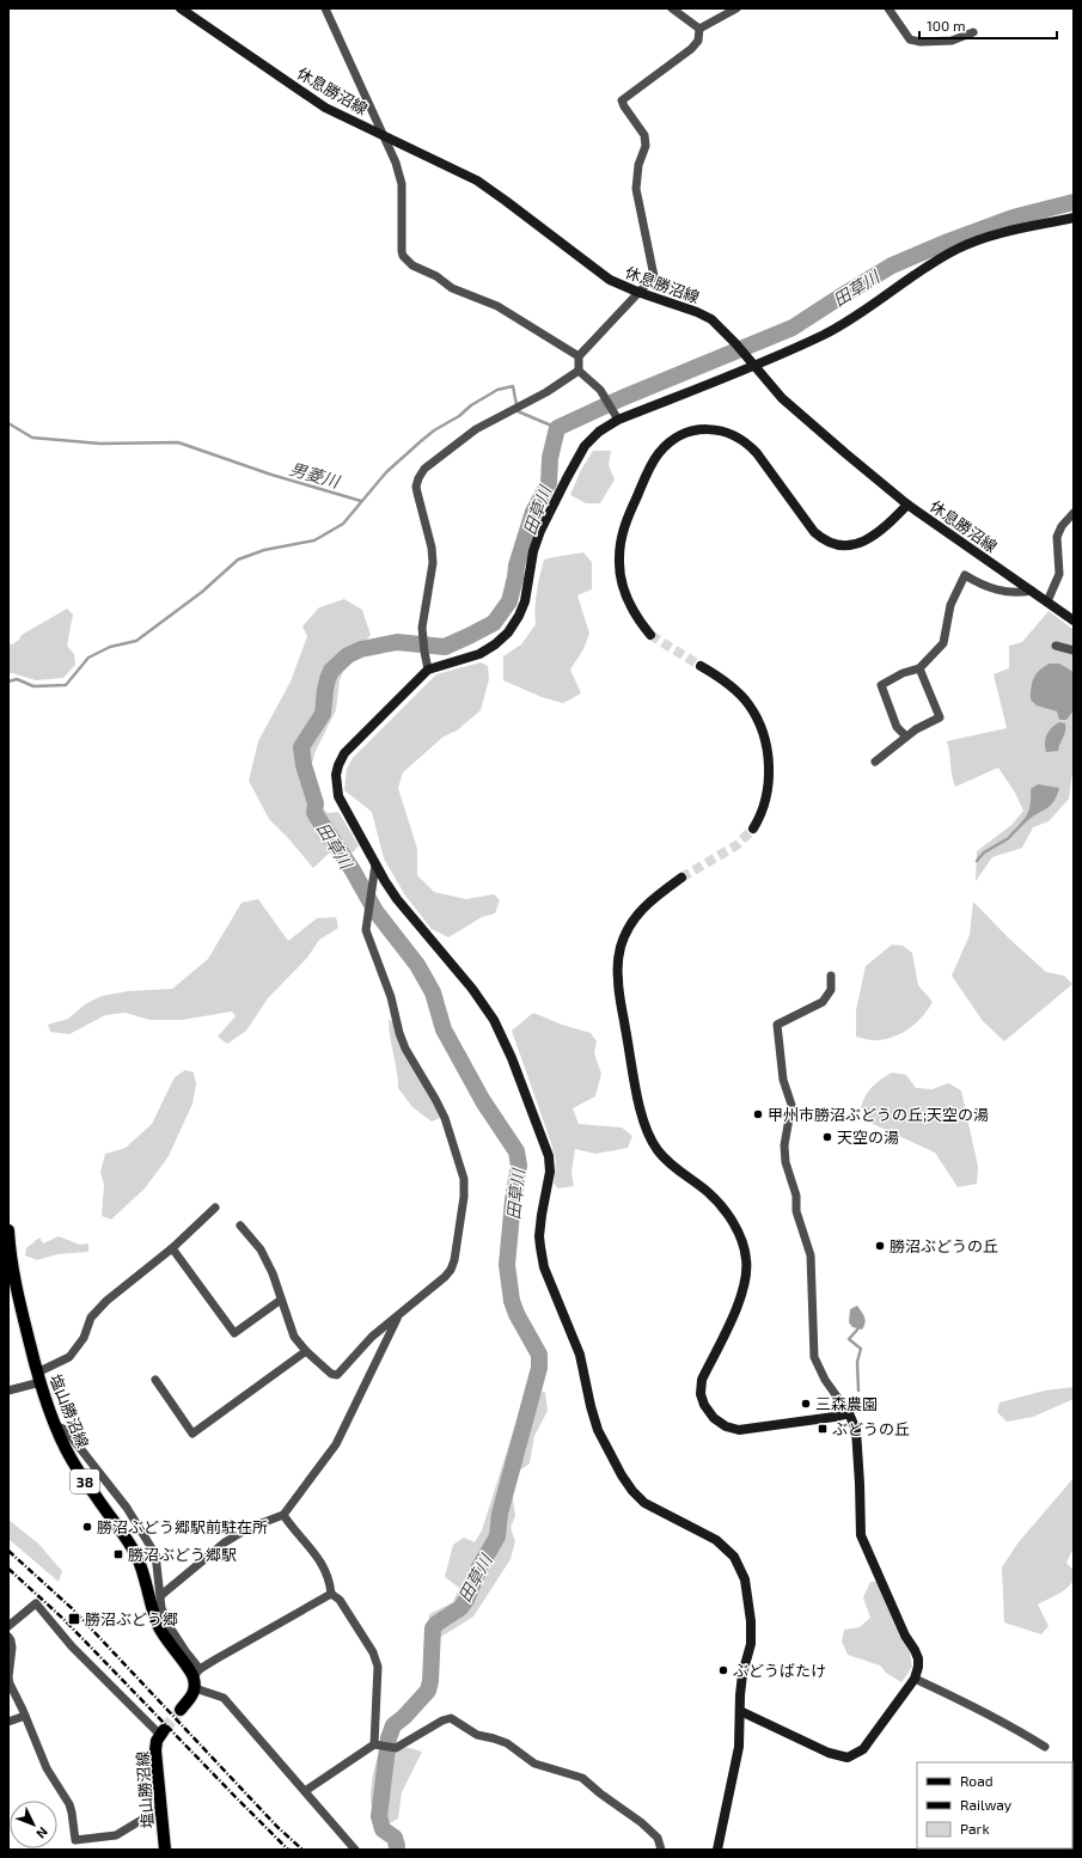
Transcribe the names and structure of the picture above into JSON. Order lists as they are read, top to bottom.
{
  "streets": {
    "main road": ["塩山勝沼線", "38"],
    "street": ["休息勝沼線"]
  },
  "water": ["田草川", "男菱川"],
  "places": {
    "other": [
      "甲州市勝沼ぶどうの丘;天空の湯",
      "天空の湯",
      "勝沼ぶどうの丘",
      "三森農園",
      "勝沼ぶどう郷駅前駐在所",
      "ぶどうばたけ"
    ],
    "transit": ["ぶどうの丘", "勝沼ぶどう郷駅", "勝沼ぶどう郷"]
  },
  "legend": ["Road", "Railway", "Park"],
  "scale_bar": "100 m",
  "north": "bottom right"
}
